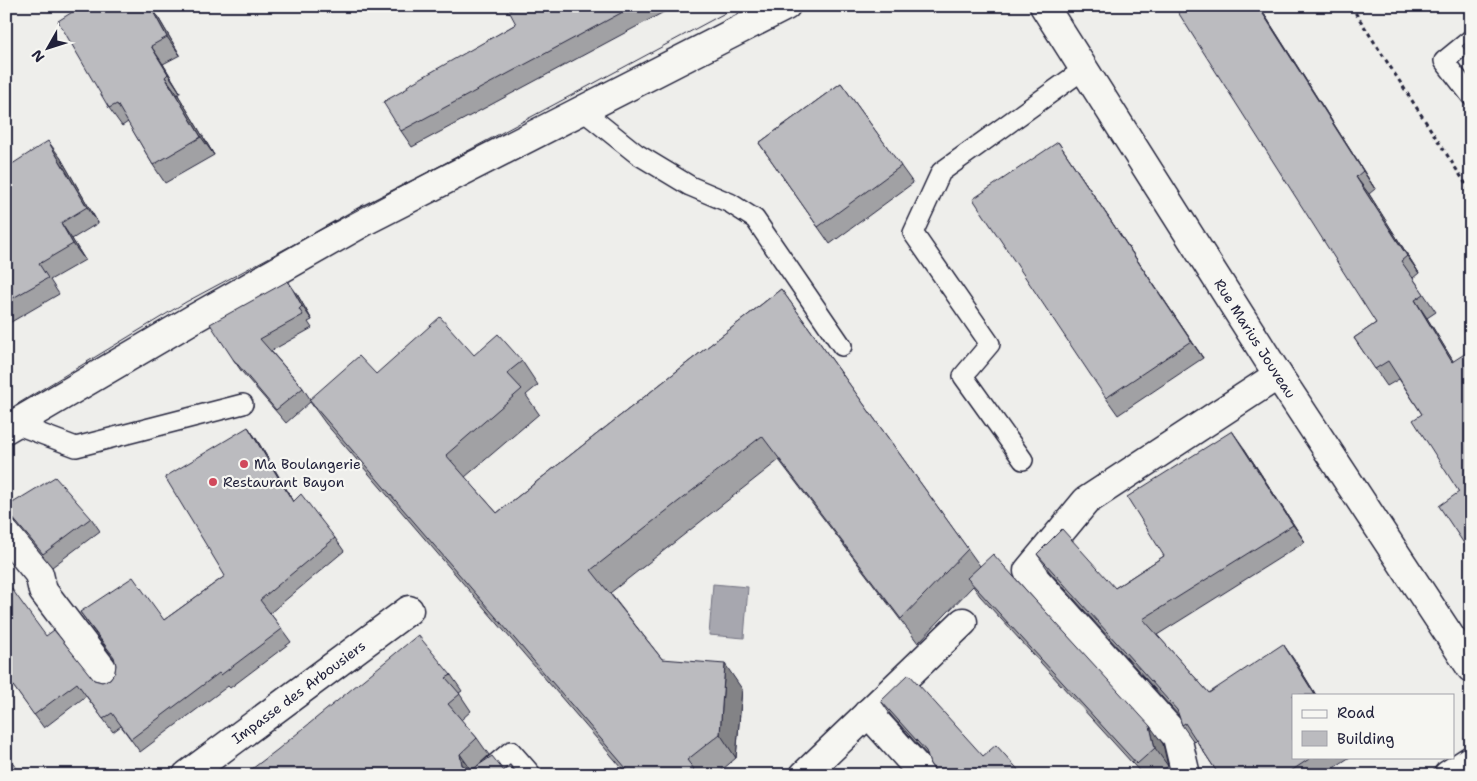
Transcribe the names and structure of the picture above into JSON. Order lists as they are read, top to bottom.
{
  "streets": {
    "street": ["Rue Marius Jouveau", "Impasse des Arbousiers"]
  },
  "places": ["Ma Boulangerie", "Restaurant Bayon"],
  "legend": ["Road", "Building"],
  "north": "bottom left"
}
